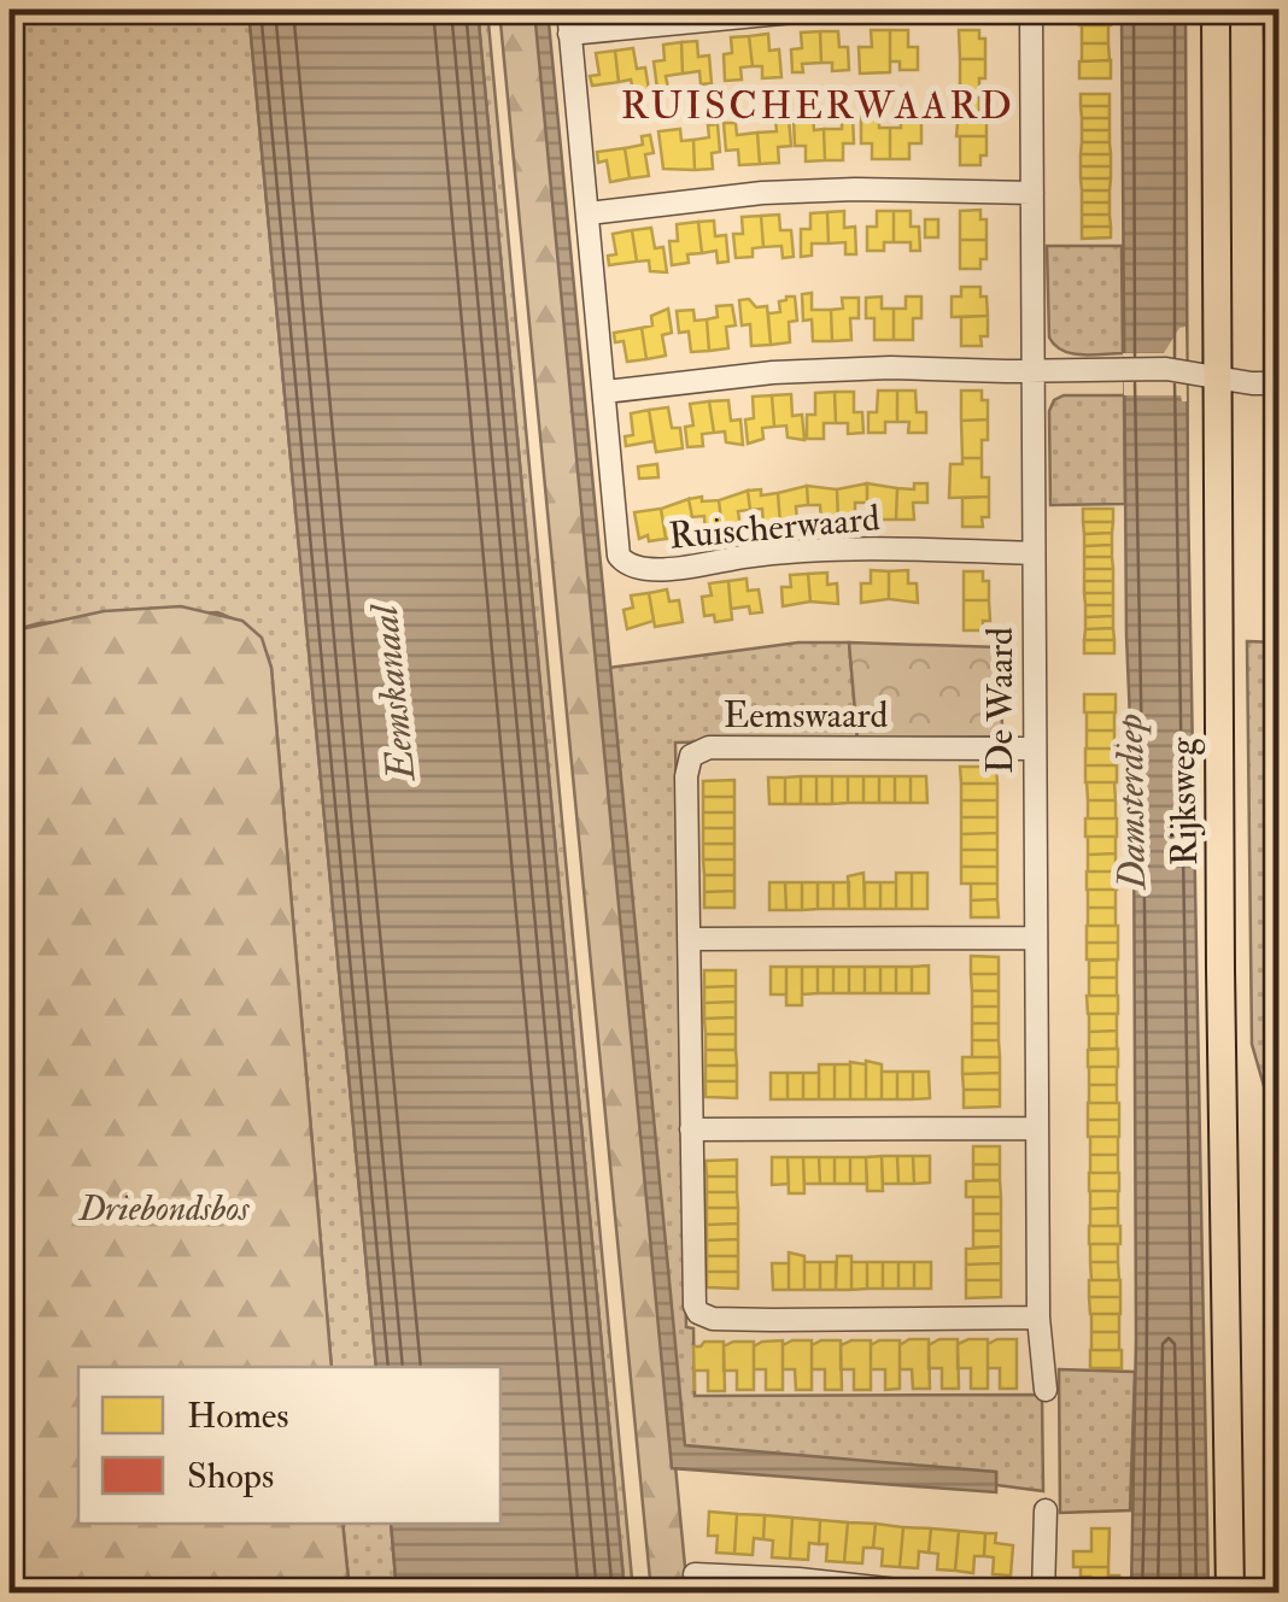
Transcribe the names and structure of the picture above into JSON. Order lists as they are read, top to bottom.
{
  "streets": {
    "main road": ["Rijksweg"],
    "street": ["Ruischerwaard", "De Waard", "Eemswaard"]
  },
  "crossings": [
    ["Ruischerwaard", "De Waard"],
    ["De Waard", "Eemswaard"]
  ],
  "districts": ["RUISCHERWAARD"],
  "water": ["Eemskanaal", "Damsterdiep"],
  "parks": ["Driebondsbos"],
  "legend": ["Homes", "Shops"]
}
